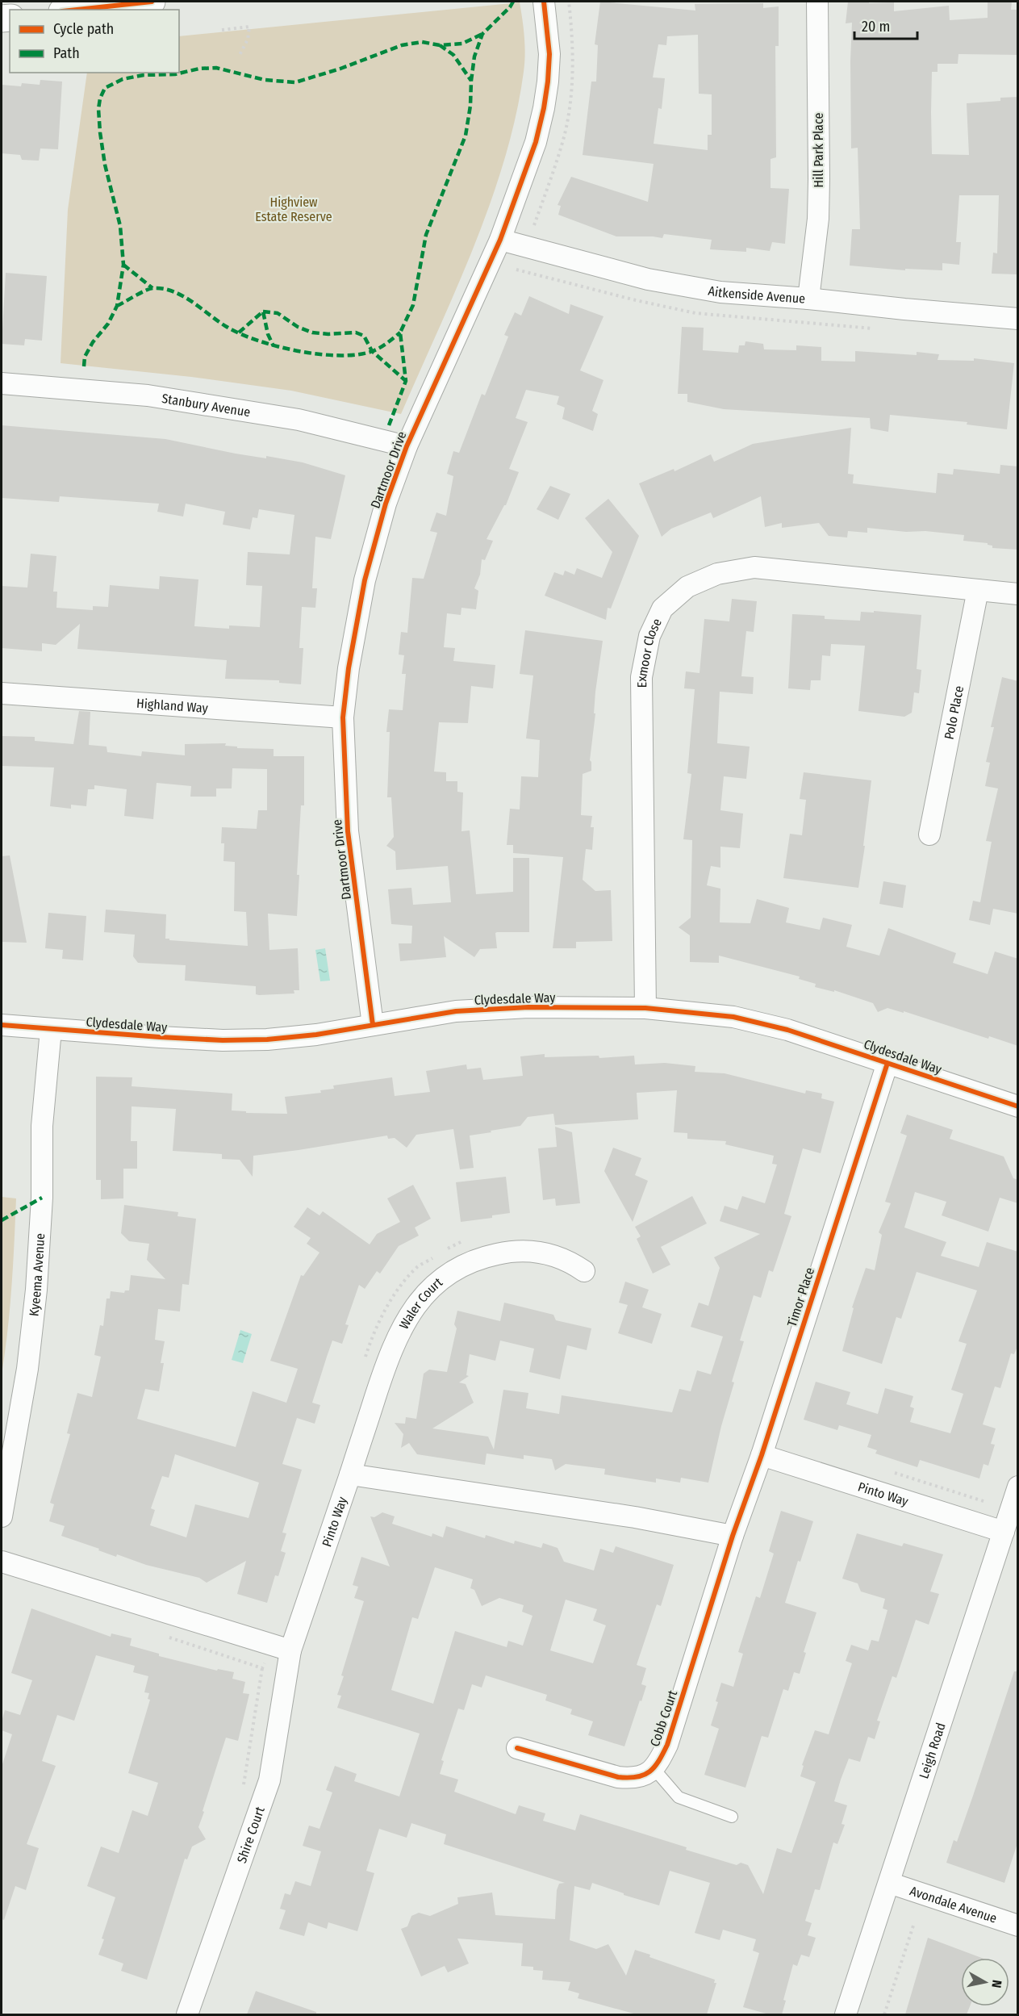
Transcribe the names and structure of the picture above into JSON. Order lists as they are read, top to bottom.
{
  "streets": {
    "street": [
      "Hill Park Place",
      "Aitkenside Avenue",
      "Stanbury Avenue",
      "Dartmoor Drive",
      "Exmoor Close",
      "Highland Way",
      "Polo Place",
      "Clydesdale Way",
      "Kyeema Avenue",
      "Timor Place",
      "Waler Court",
      "Pinto Way",
      "Cobb Court",
      "Leigh Road",
      "Shire Court",
      "Avondale Avenue"
    ]
  },
  "crossings": [
    ["Hill Park Place", "Aitkenside Avenue"],
    ["Aitkenside Avenue", "Dartmoor Drive"],
    ["Stanbury Avenue", "Dartmoor Drive"],
    ["Dartmoor Drive", "Highland Way"],
    ["Dartmoor Drive", "Clydesdale Way"],
    ["Exmoor Close", "Polo Place"],
    ["Exmoor Close", "Clydesdale Way"],
    ["Clydesdale Way", "Kyeema Avenue"],
    ["Clydesdale Way", "Timor Place"],
    ["Timor Place", "Pinto Way"],
    ["Timor Place", "Cobb Court"],
    ["Waler Court", "Pinto Way"],
    ["Pinto Way", "Leigh Road"],
    ["Pinto Way", "Shire Court"],
    ["Leigh Road", "Avondale Avenue"]
  ],
  "parks": ["Highview Estate Reserve"],
  "legend": ["Cycle path", "Path"],
  "scale_bar": "20 m",
  "north": "right"
}
